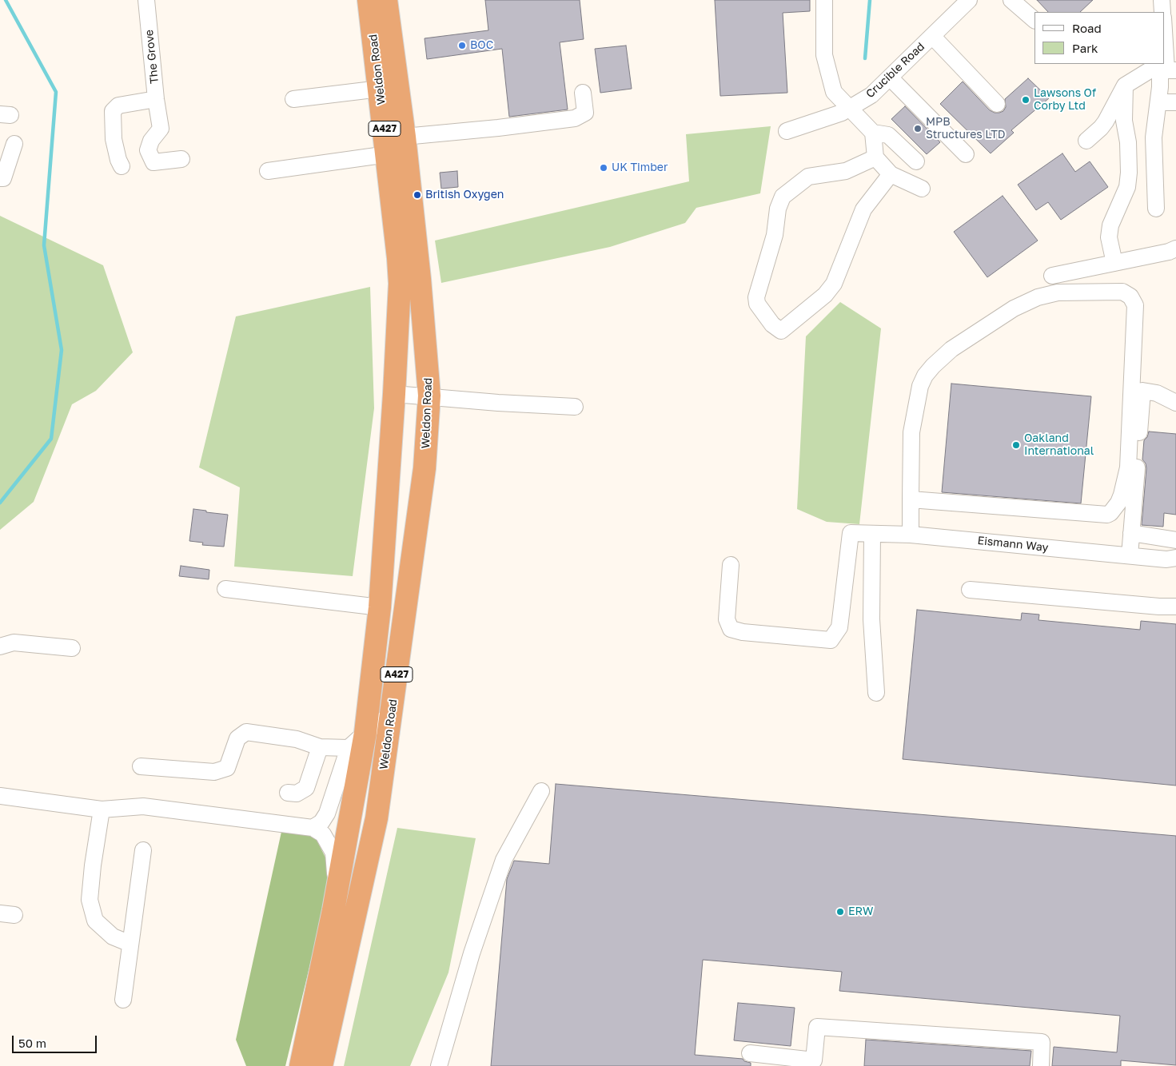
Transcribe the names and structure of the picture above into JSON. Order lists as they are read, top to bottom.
{
  "streets": {
    "highway": ["Weldon Road", "A427"],
    "street": ["The Grove", "Crucible Road", "Eismann Way"]
  },
  "crossings": [
    ["Weldon Road", "A427"]
  ],
  "places": [
    "BOC",
    "Lawsons Of Corby Ltd",
    "MPB Structures LTD",
    "UK Timber",
    "British Oxygen",
    "Oakland International",
    "ERW"
  ],
  "legend": ["Road", "Park"],
  "scale_bar": "50 m"
}
